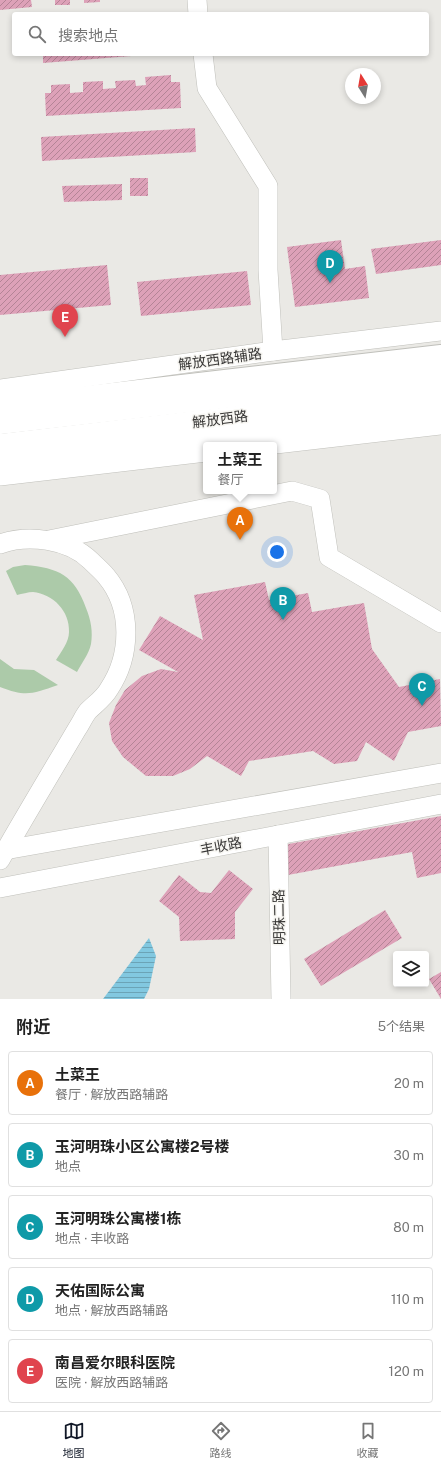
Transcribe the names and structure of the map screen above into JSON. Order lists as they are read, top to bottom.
{
  "streets": {
    "main road": ["解放西路辅路", "解放西路"],
    "street": ["丰收路", "明珠二路"]
  },
  "crossings": [
    ["丰收路", "明珠二路"]
  ],
  "north": "top",
  "page": {
    "search": "搜索地点",
    "pins": [
      "D",
      "E",
      "A",
      "B",
      "C"
    ],
    "popup": ["土菜王", "餐厅"],
    "heading": ["附近", "5个结果"],
    "list": [
      {
        "mark": "A",
        "name": "土菜王",
        "note": "餐厅 · 解放西路辅路",
        "value": "20 m"
      },
      {
        "mark": "B",
        "name": "玉河明珠小区公寓楼2号楼",
        "note": "地点",
        "value": "30 m"
      },
      {
        "mark": "C",
        "name": "玉河明珠公寓楼1栋",
        "note": "地点 · 丰收路",
        "value": "80 m"
      },
      {
        "mark": "D",
        "name": "天佑国际公寓",
        "note": "地点 · 解放西路辅路",
        "value": "110 m"
      },
      {
        "mark": "E",
        "name": "南昌爱尔眼科医院",
        "note": "医院 · 解放西路辅路",
        "value": "120 m"
      }
    ],
    "nav": ["地图", "路线", "收藏"]
  }
}
